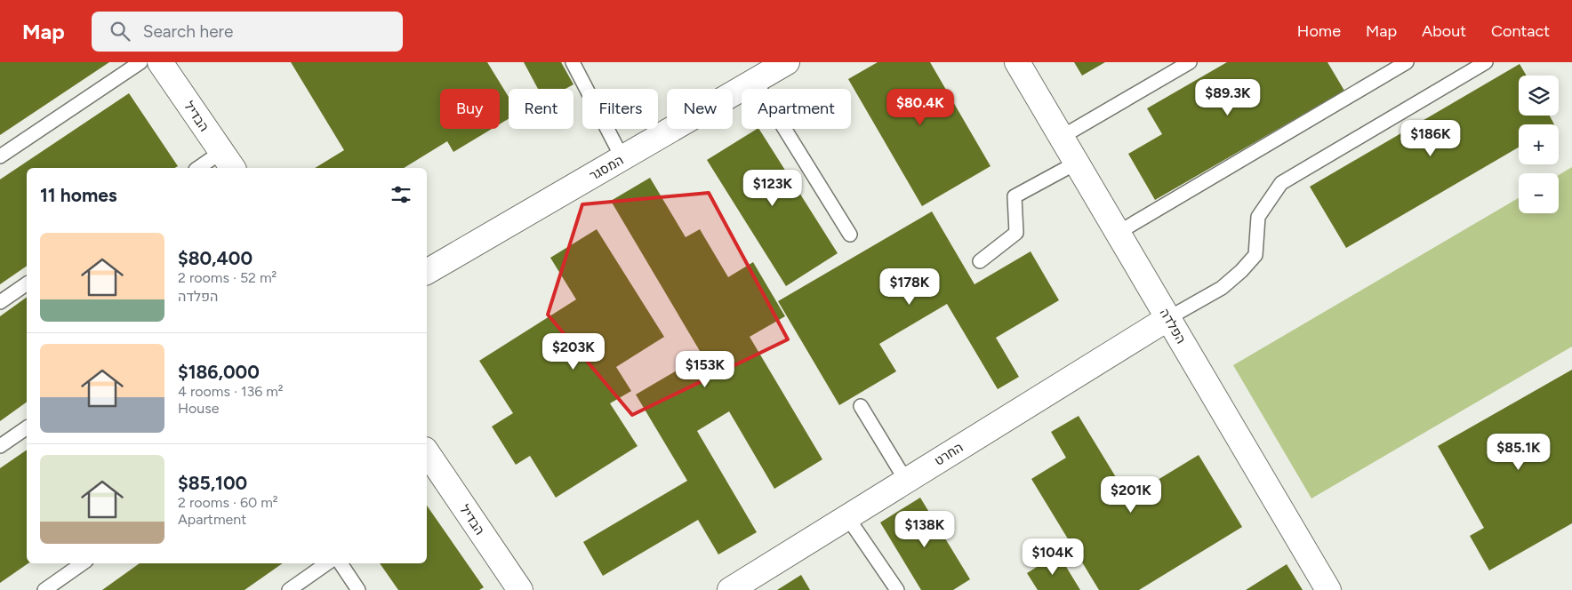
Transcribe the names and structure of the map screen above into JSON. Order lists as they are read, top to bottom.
{
  "streets": {
    "street": [
      "הבדיל",
      "המסגר",
      "הפלדה",
      "החרט"
    ]
  },
  "crossings": [
    ["הפלדה", "החרט"]
  ],
  "page": {
    "header": "Map",
    "search": "Search here",
    "nav": [
      "Home",
      "Map",
      "About",
      "Contact"
    ],
    "map_buttons": ["+", "−"],
    "price": [
      "$89.3K",
      "$80.4K",
      "$186K",
      "$123K",
      "$178K",
      "$203K",
      "$153K",
      "$85.1K",
      "$201K",
      "$138K",
      "$104K"
    ],
    "chip": [
      "Buy",
      "Rent",
      "Filters",
      "New",
      "Apartment"
    ],
    "heading": "11 homes",
    "list": [
      {
        "name": "$80,400",
        "note": "2 rooms · 52 m² · הפלדה"
      },
      {
        "name": "$186,000",
        "note": "4 rooms · 136 m² · House"
      },
      {
        "name": "$85,100",
        "note": "2 rooms · 60 m² · Apartment"
      }
    ]
  }
}
